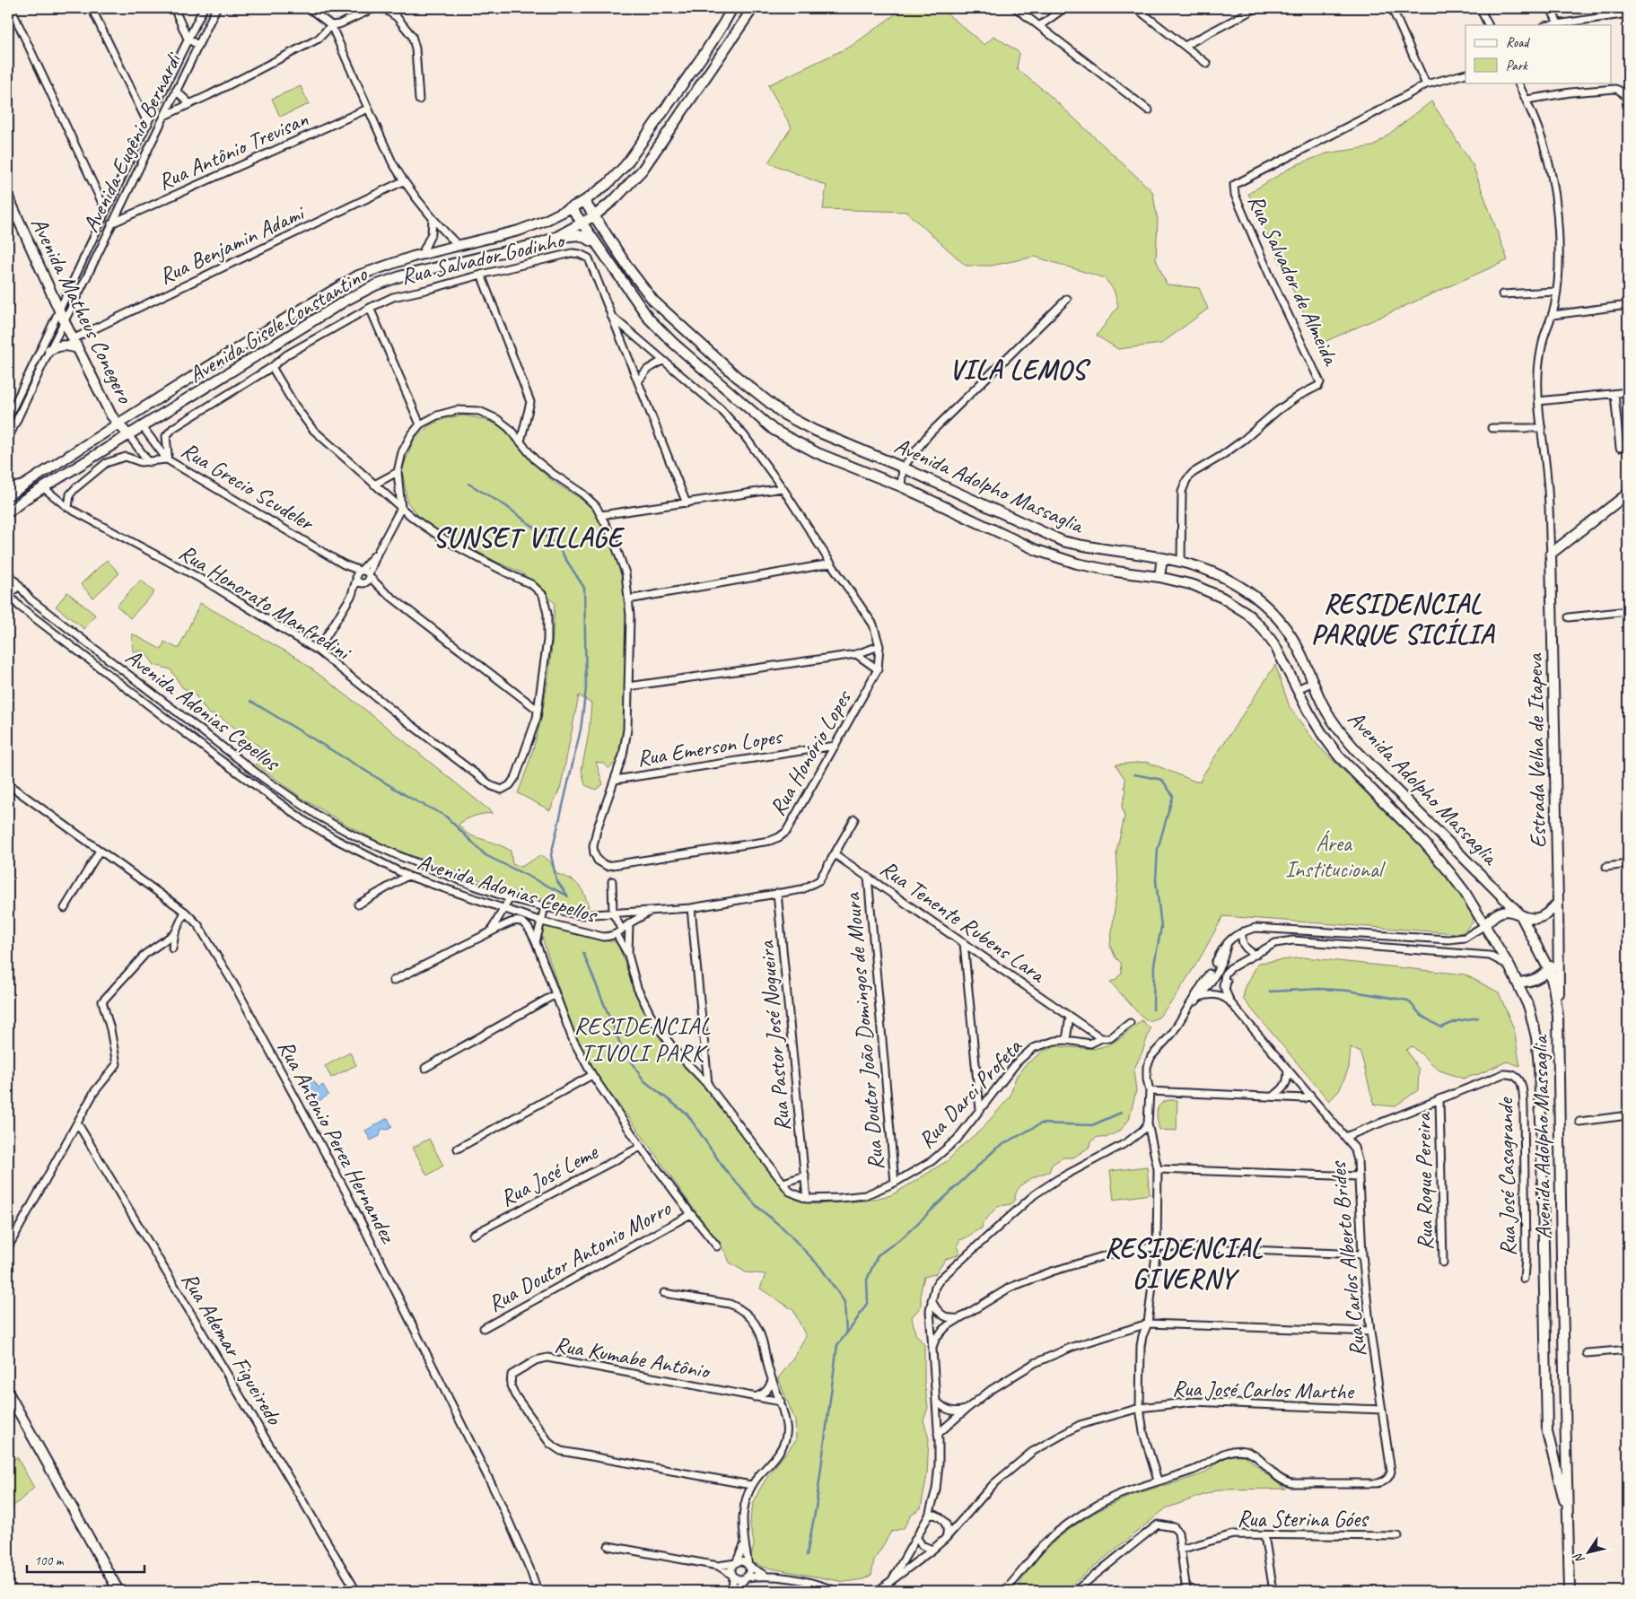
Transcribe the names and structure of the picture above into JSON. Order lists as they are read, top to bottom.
{
  "streets": {
    "main road": [
      "Avenida Matheus Conegero",
      "Avenida Gisele Constantino",
      "Avenida Adolpho Massaglia",
      "Estrada Velha de Itapeva"
    ],
    "street": [
      "Avenida Eugênio Bernardi",
      "Rua Antônio Trevisan",
      "Rua Benjamin Adami",
      "Rua Salvador Godinho",
      "Rua Salvador de Almeida",
      "Rua Grecio Scudeler",
      "Rua Honorato Manfredini",
      "Avenida Adonias Cepellos",
      "Rua Emerson Lopes",
      "Rua Honório Lopes",
      "Rua Tenente Rubens Lara",
      "Rua Doutor João Domingos de Moura",
      "Rua Pastor José Nogueira",
      "Rua Darci Profeta",
      "Rua Antonio Perez Hernandez",
      "Rua José Leme",
      "Rua José Casagrande",
      "Rua Roque Pereira",
      "Rua Doutor Antonio Morro",
      "Rua Carlos Alberto Brides",
      "Rua Ademar Figueiredo",
      "Rua Kumabe Antônio",
      "Rua José Carlos Marthe",
      "Rua Sterina Góes"
    ]
  },
  "crossings": [
    ["Avenida Eugênio Bernardi", "Rua Antônio Trevisan"],
    ["Avenida Eugênio Bernardi", "Avenida Matheus Conegero"],
    ["Rua Benjamin Adami", "Avenida Matheus Conegero"],
    ["Rua Salvador Godinho", "Rua Grecio Scudeler"],
    ["Rua Salvador de Almeida", "Avenida Adolpho Massaglia"],
    ["Avenida Matheus Conegero", "Avenida Gisele Constantino"],
    ["Avenida Matheus Conegero", "Rua Grecio Scudeler"],
    ["Avenida Gisele Constantino", "Avenida Adolpho Massaglia"],
    ["Avenida Gisele Constantino", "Rua Grecio Scudeler"],
    ["Avenida Gisele Constantino", "Rua Honorato Manfredini"],
    ["Avenida Adolpho Massaglia", "Estrada Velha de Itapeva"],
    ["Rua Emerson Lopes", "Rua Honório Lopes"],
    ["Rua Tenente Rubens Lara", "Rua Doutor João Domingos de Moura"],
    ["Rua Tenente Rubens Lara", "Rua Darci Profeta"],
    ["Rua Doutor João Domingos de Moura", "Rua Darci Profeta"],
    ["Rua Pastor José Nogueira", "Rua Darci Profeta"],
    ["Rua José Casagrande", "Rua Roque Pereira"],
    ["Rua Carlos Alberto Brides", "Rua José Carlos Marthe"]
  ],
  "districts": [
    "VILA LEMOS",
    "SUNSET VILLAGE",
    "RESIDENCIAL PARQUE SICÍLIA",
    "RESIDENCIAL TIVOLI PARK",
    "RESIDENCIAL GIVERNY"
  ],
  "parks": ["Área Institucional"],
  "legend": ["Road", "Park"],
  "scale_bar": "100 m",
  "north": "bottom left"
}
